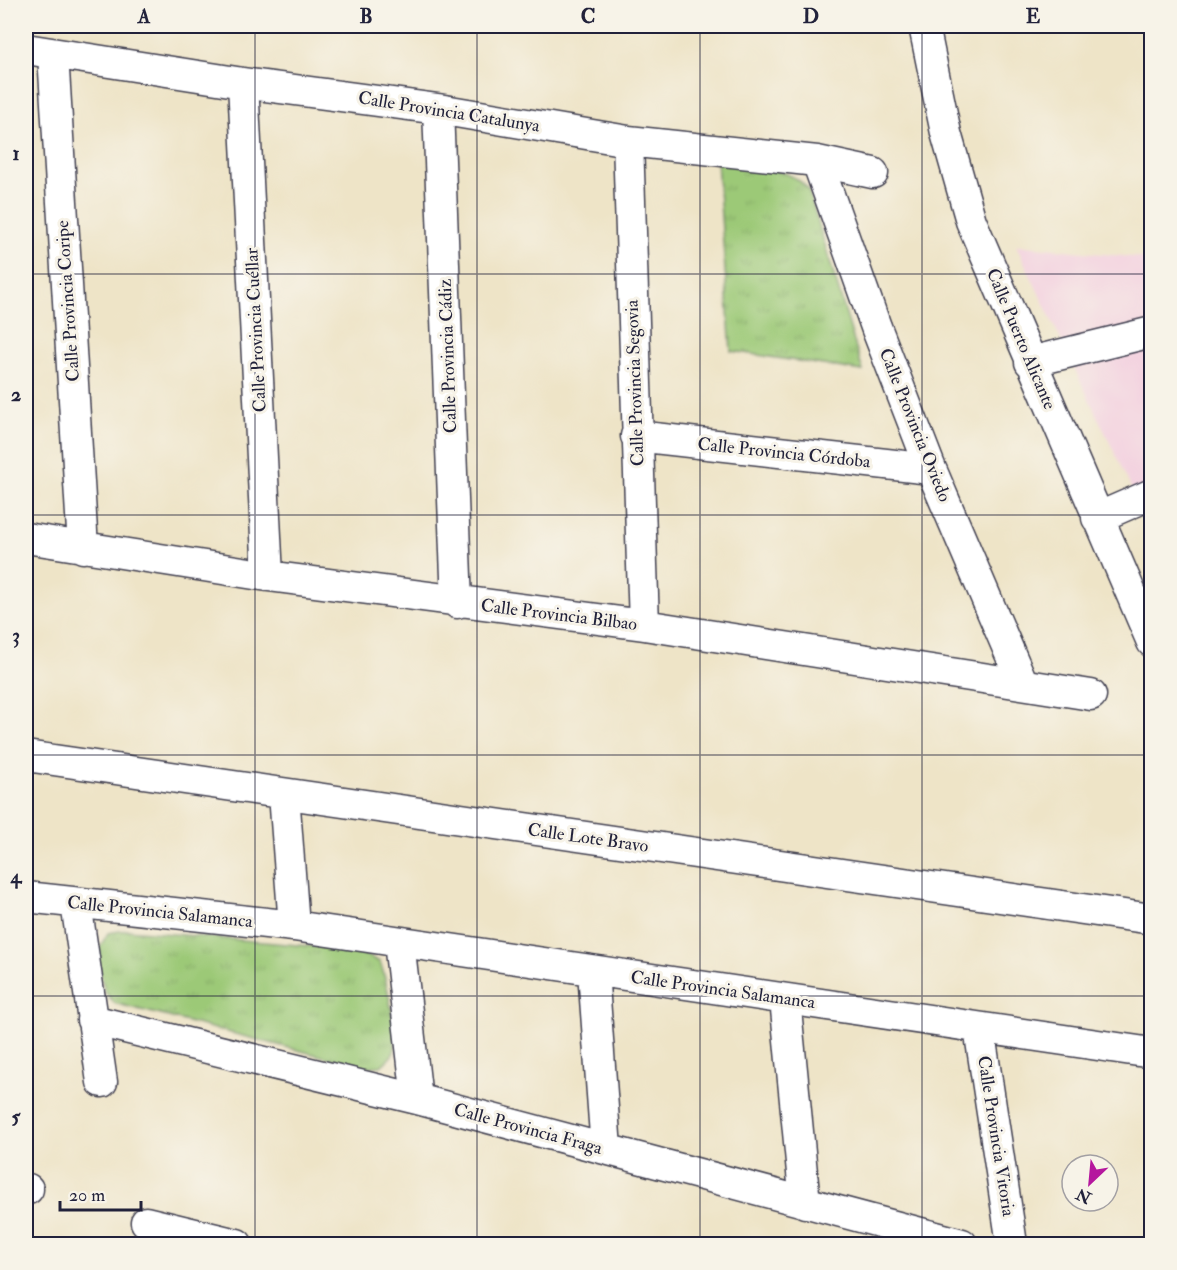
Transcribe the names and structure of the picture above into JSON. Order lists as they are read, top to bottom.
{
  "streets": {
    "street": [
      "Calle Provincia Catalunya",
      "Calle Provincia Coripe",
      "Calle Provincia Cuéllar",
      "Calle Puerto Alicante",
      "Calle Provincia Cádiz",
      "Calle Provincia Segovia",
      "Calle Provincia Oviedo",
      "Calle Provincia Córdoba",
      "Calle Provincia Bilbao",
      "Calle Lote Bravo",
      "Calle Provincia Salamanca",
      "Calle Provincia Fraga",
      "Calle Provincia Vitoria"
    ]
  },
  "crossings": [
    ["Calle Provincia Catalunya", "Calle Provincia Coripe"],
    ["Calle Provincia Catalunya", "Calle Provincia Cuéllar"],
    ["Calle Provincia Catalunya", "Calle Provincia Cádiz"],
    ["Calle Provincia Catalunya", "Calle Provincia Segovia"],
    ["Calle Provincia Catalunya", "Calle Provincia Oviedo"],
    ["Calle Provincia Coripe", "Calle Provincia Bilbao"],
    ["Calle Provincia Cuéllar", "Calle Provincia Bilbao"],
    ["Calle Provincia Cádiz", "Calle Provincia Bilbao"],
    ["Calle Provincia Segovia", "Calle Provincia Córdoba"],
    ["Calle Provincia Segovia", "Calle Provincia Bilbao"],
    ["Calle Provincia Oviedo", "Calle Provincia Córdoba"],
    ["Calle Provincia Oviedo", "Calle Provincia Bilbao"],
    ["Calle Provincia Salamanca", "Calle Provincia Vitoria"]
  ],
  "scale_bar": "20 m",
  "north": "bottom left",
  "grid": {
    "columns": [
      "A",
      "B",
      "C",
      "D",
      "E"
    ],
    "rows": [
      "1",
      "2",
      "3",
      "4",
      "5"
    ]
  }
}
